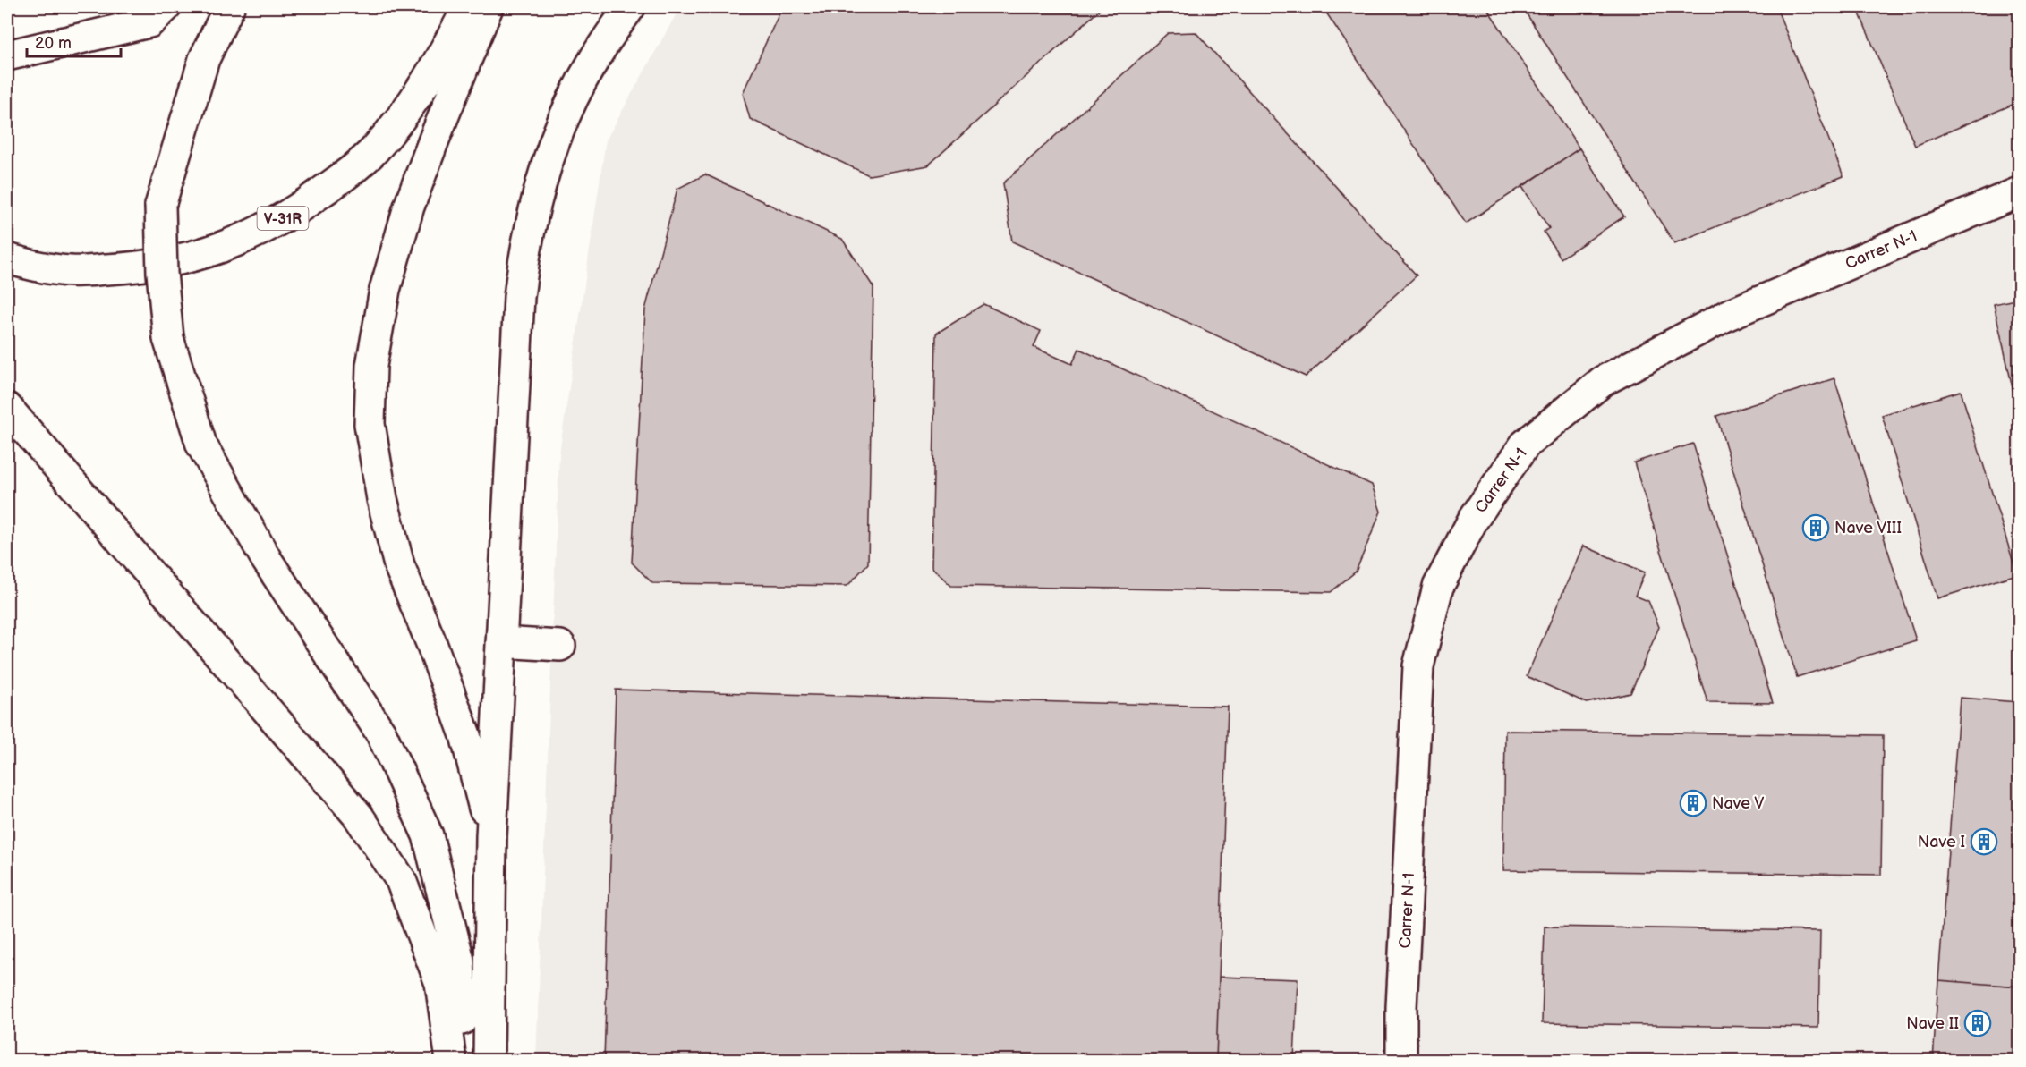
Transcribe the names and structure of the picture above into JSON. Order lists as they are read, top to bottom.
{
  "streets": {
    "main road": ["V-31R", "Carrer N-1"]
  },
  "places": {
    "building": [
      "Nave VIII",
      "Nave V",
      "Nave I",
      "Nave II"
    ]
  },
  "scale_bar": "20 m"
}
